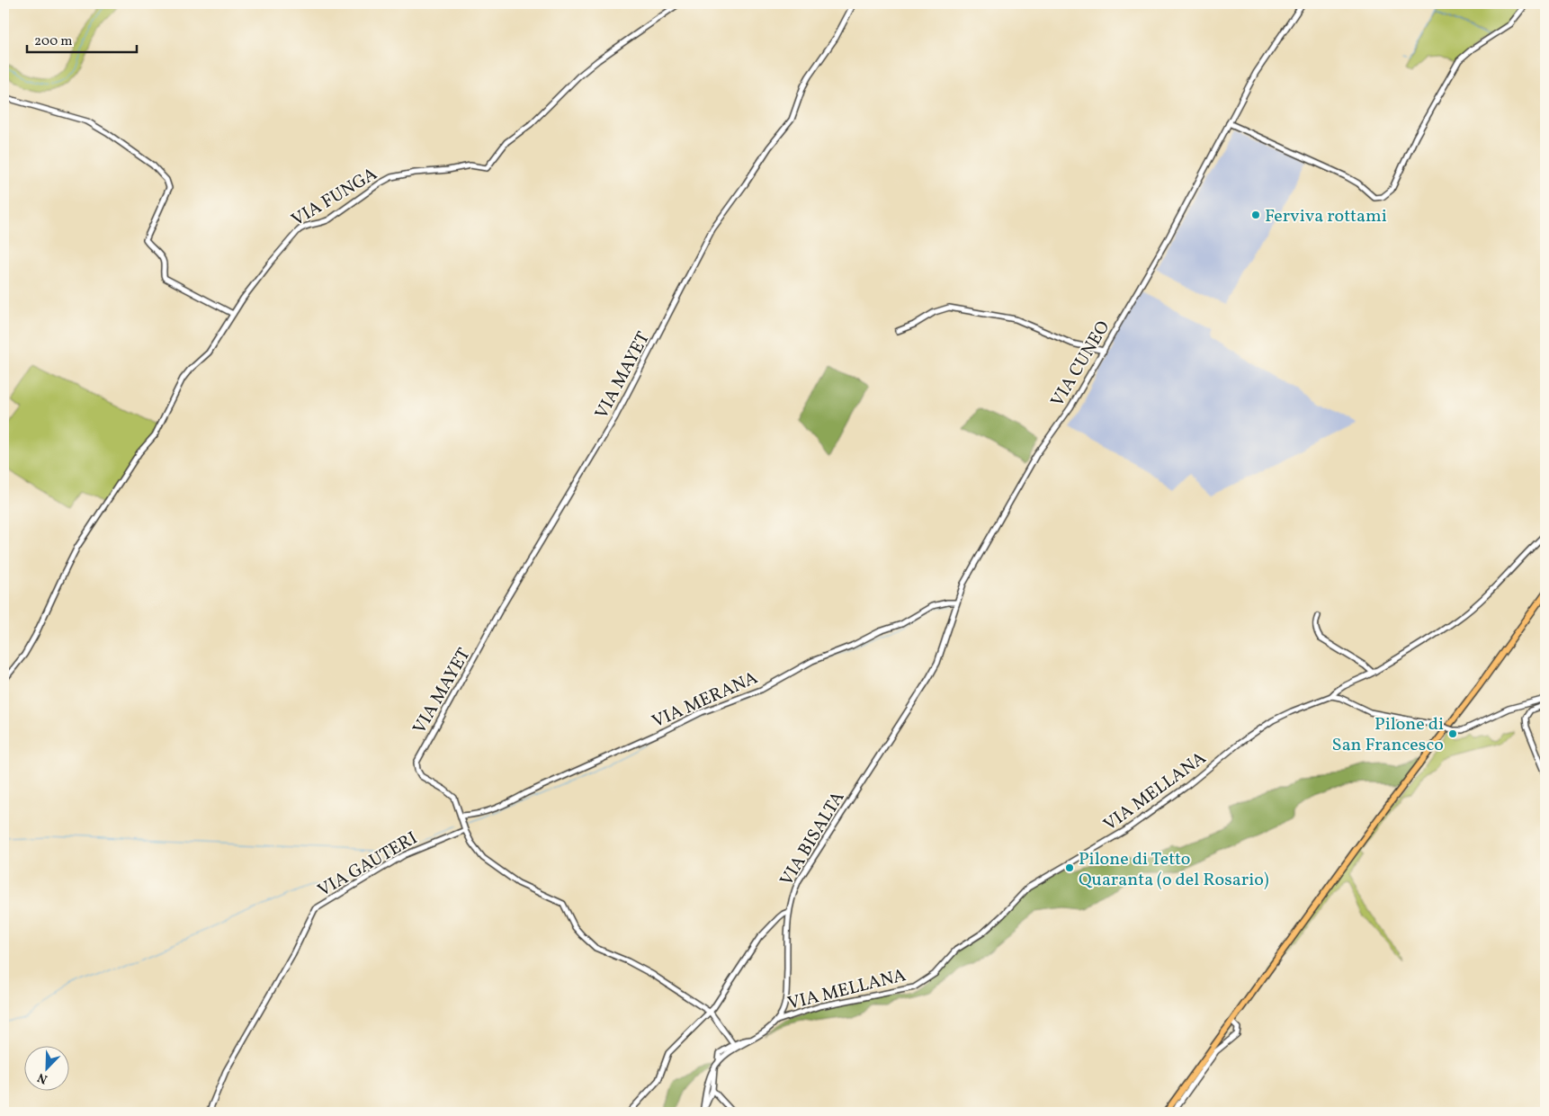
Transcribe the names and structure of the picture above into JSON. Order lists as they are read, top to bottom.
{
  "streets": {
    "street": [
      "VIA FUNGA",
      "VIA CUNEO",
      "VIA MAYET",
      "VIA MERANA",
      "VIA MELLANA",
      "VIA BISALTA",
      "VIA GAUTERI"
    ]
  },
  "crossings": [
    ["VIA CUNEO", "VIA MERANA"],
    ["VIA CUNEO", "VIA BISALTA"],
    ["VIA MAYET", "VIA MERANA"],
    ["VIA MELLANA", "VIA BISALTA"]
  ],
  "places": ["Ferviva rottami", "Pilone di San Francesco", "Pilone di Tetto Quaranta (o del Rosario)"],
  "scale_bar": "200 m",
  "north": "bottom left"
}
